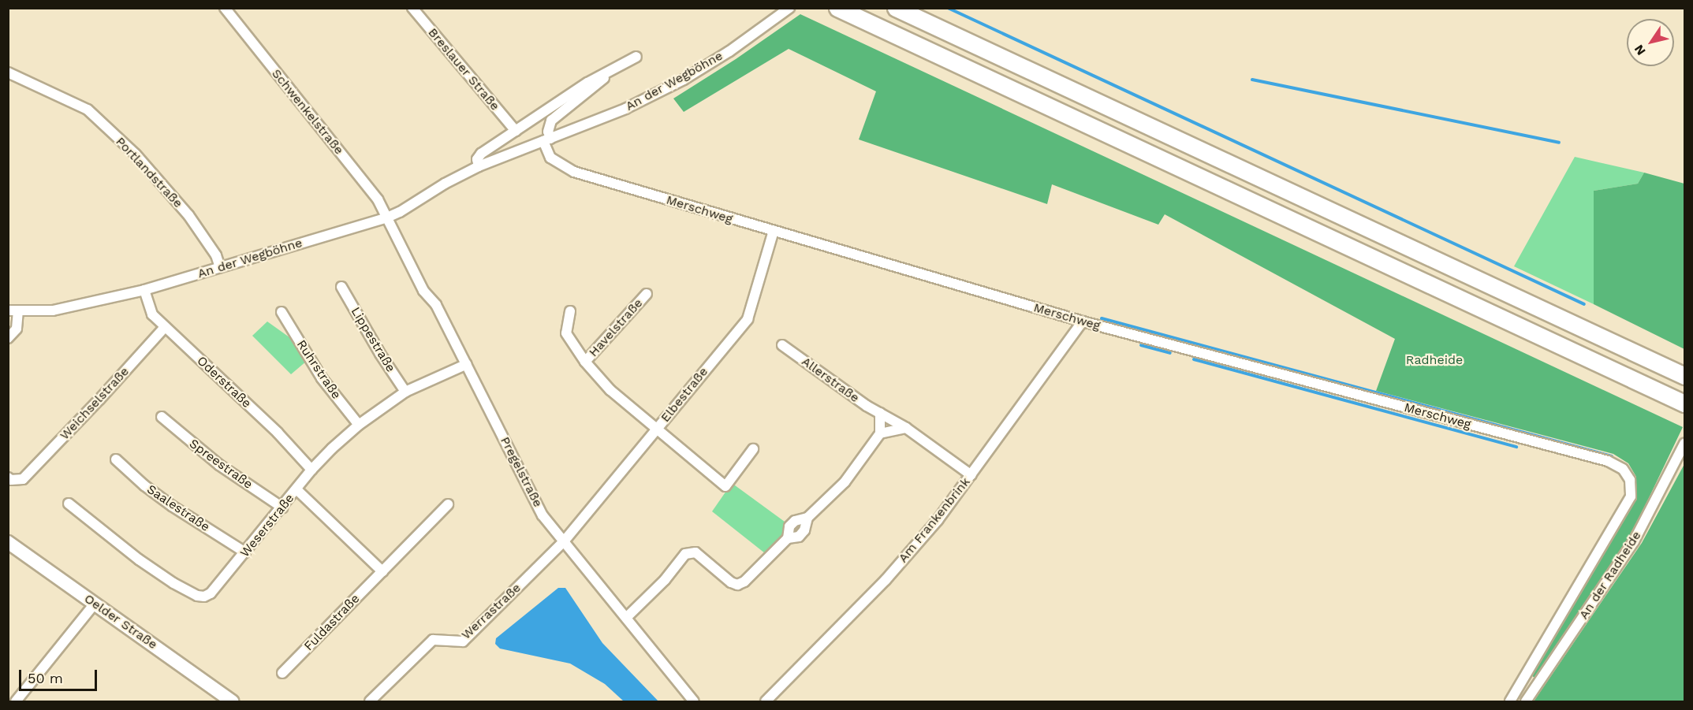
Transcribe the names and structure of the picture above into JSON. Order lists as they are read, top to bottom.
{
  "streets": {
    "street": [
      "Breslauer Straße",
      "An der Wegböhne",
      "Schwenkelstraße",
      "Portlandstraße",
      "Merschweg",
      "Havelstraße",
      "Lippestraße",
      "Ruhrstraße",
      "Allerstraße",
      "Oderstraße",
      "Elbestraße",
      "Weichselstraße",
      "Spreestraße",
      "Pregelstraße",
      "Saalestraße",
      "Am Frankenbrink",
      "Weserstraße",
      "An der Radheide",
      "Werrastraße",
      "Oelder Straße",
      "Fuldastraße"
    ]
  },
  "crossings": [
    ["An der Wegböhne", "Schwenkelstraße"],
    ["An der Wegböhne", "Portlandstraße"],
    ["An der Wegböhne", "Merschweg"],
    ["An der Wegböhne", "Oderstraße"],
    ["An der Wegböhne", "Pregelstraße"],
    ["Schwenkelstraße", "Pregelstraße"],
    ["Merschweg", "Elbestraße"],
    ["Merschweg", "Am Frankenbrink"],
    ["Merschweg", "An der Radheide"],
    ["Havelstraße", "Elbestraße"],
    ["Lippestraße", "Weserstraße"],
    ["Ruhrstraße", "Weserstraße"],
    ["Allerstraße", "Am Frankenbrink"],
    ["Oderstraße", "Weichselstraße"],
    ["Oderstraße", "Weserstraße"],
    ["Elbestraße", "Pregelstraße"],
    ["Elbestraße", "Werrastraße"],
    ["Spreestraße", "Weserstraße"],
    ["Pregelstraße", "Weserstraße"],
    ["Pregelstraße", "Werrastraße"],
    ["Saalestraße", "Weserstraße"]
  ],
  "parks": ["Radheide"],
  "scale_bar": "50 m",
  "north": "bottom left"
}
